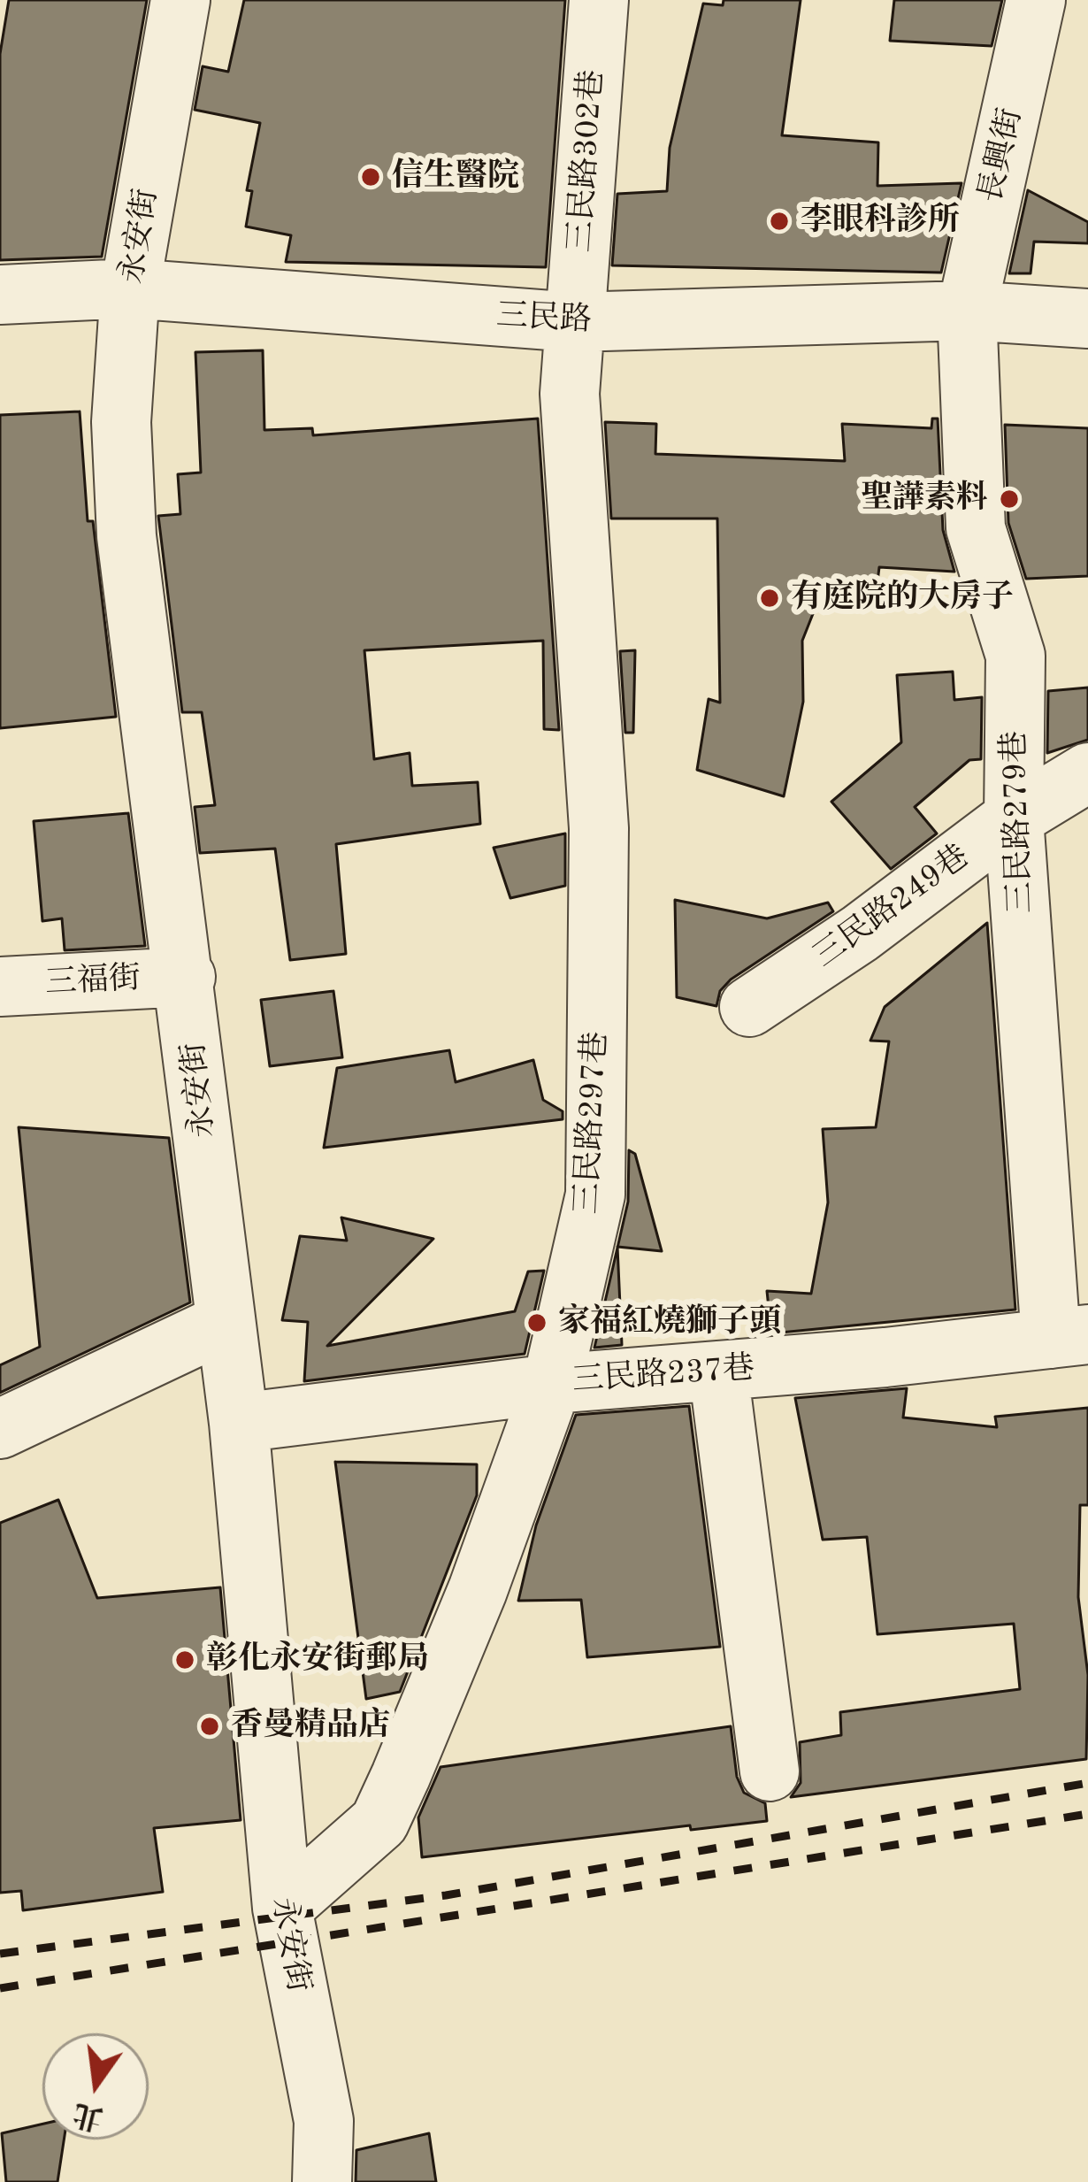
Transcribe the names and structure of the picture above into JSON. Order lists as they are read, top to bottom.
{
  "streets": {
    "street": [
      "長興街",
      "三民路302巷",
      "永安街",
      "三民路",
      "三民路279巷",
      "三民路249巷",
      "三福街",
      "三民路297巷",
      "三民路237巷"
    ]
  },
  "crossings": [
    ["長興街", "三民路"],
    ["長興街", "三民路279巷"],
    ["三民路302巷", "三民路"],
    ["三民路302巷", "三民路297巷"],
    ["永安街", "三民路"],
    ["永安街", "三福街"],
    ["永安街", "三民路297巷"],
    ["永安街", "三民路237巷"],
    ["三民路", "三民路279巷"],
    ["三民路", "三民路297巷"],
    ["三民路279巷", "三民路249巷"],
    ["三民路279巷", "三民路237巷"],
    ["三民路297巷", "三民路237巷"]
  ],
  "places": [
    "信生醫院",
    "李眼科診所",
    "聖譁素料",
    "有庭院的大房子",
    "家福紅燒獅子頭",
    "彰化永安街郵局",
    "香曼精品店"
  ],
  "north": "bottom"
}
